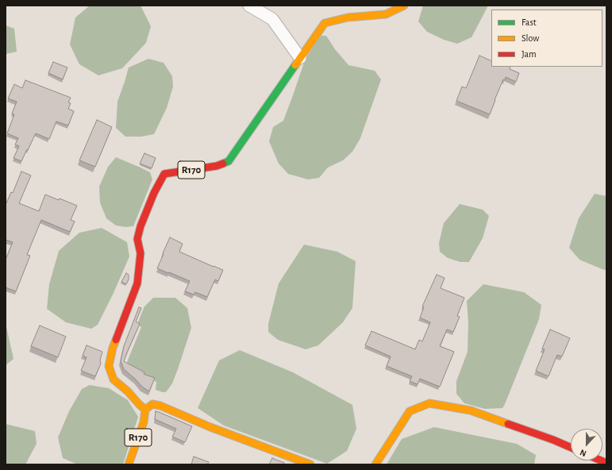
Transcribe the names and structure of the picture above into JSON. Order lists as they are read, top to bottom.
{
  "streets": {
    "main road": ["R170"]
  },
  "legend": ["Fast", "Slow", "Jam"],
  "north": "bottom"
}
